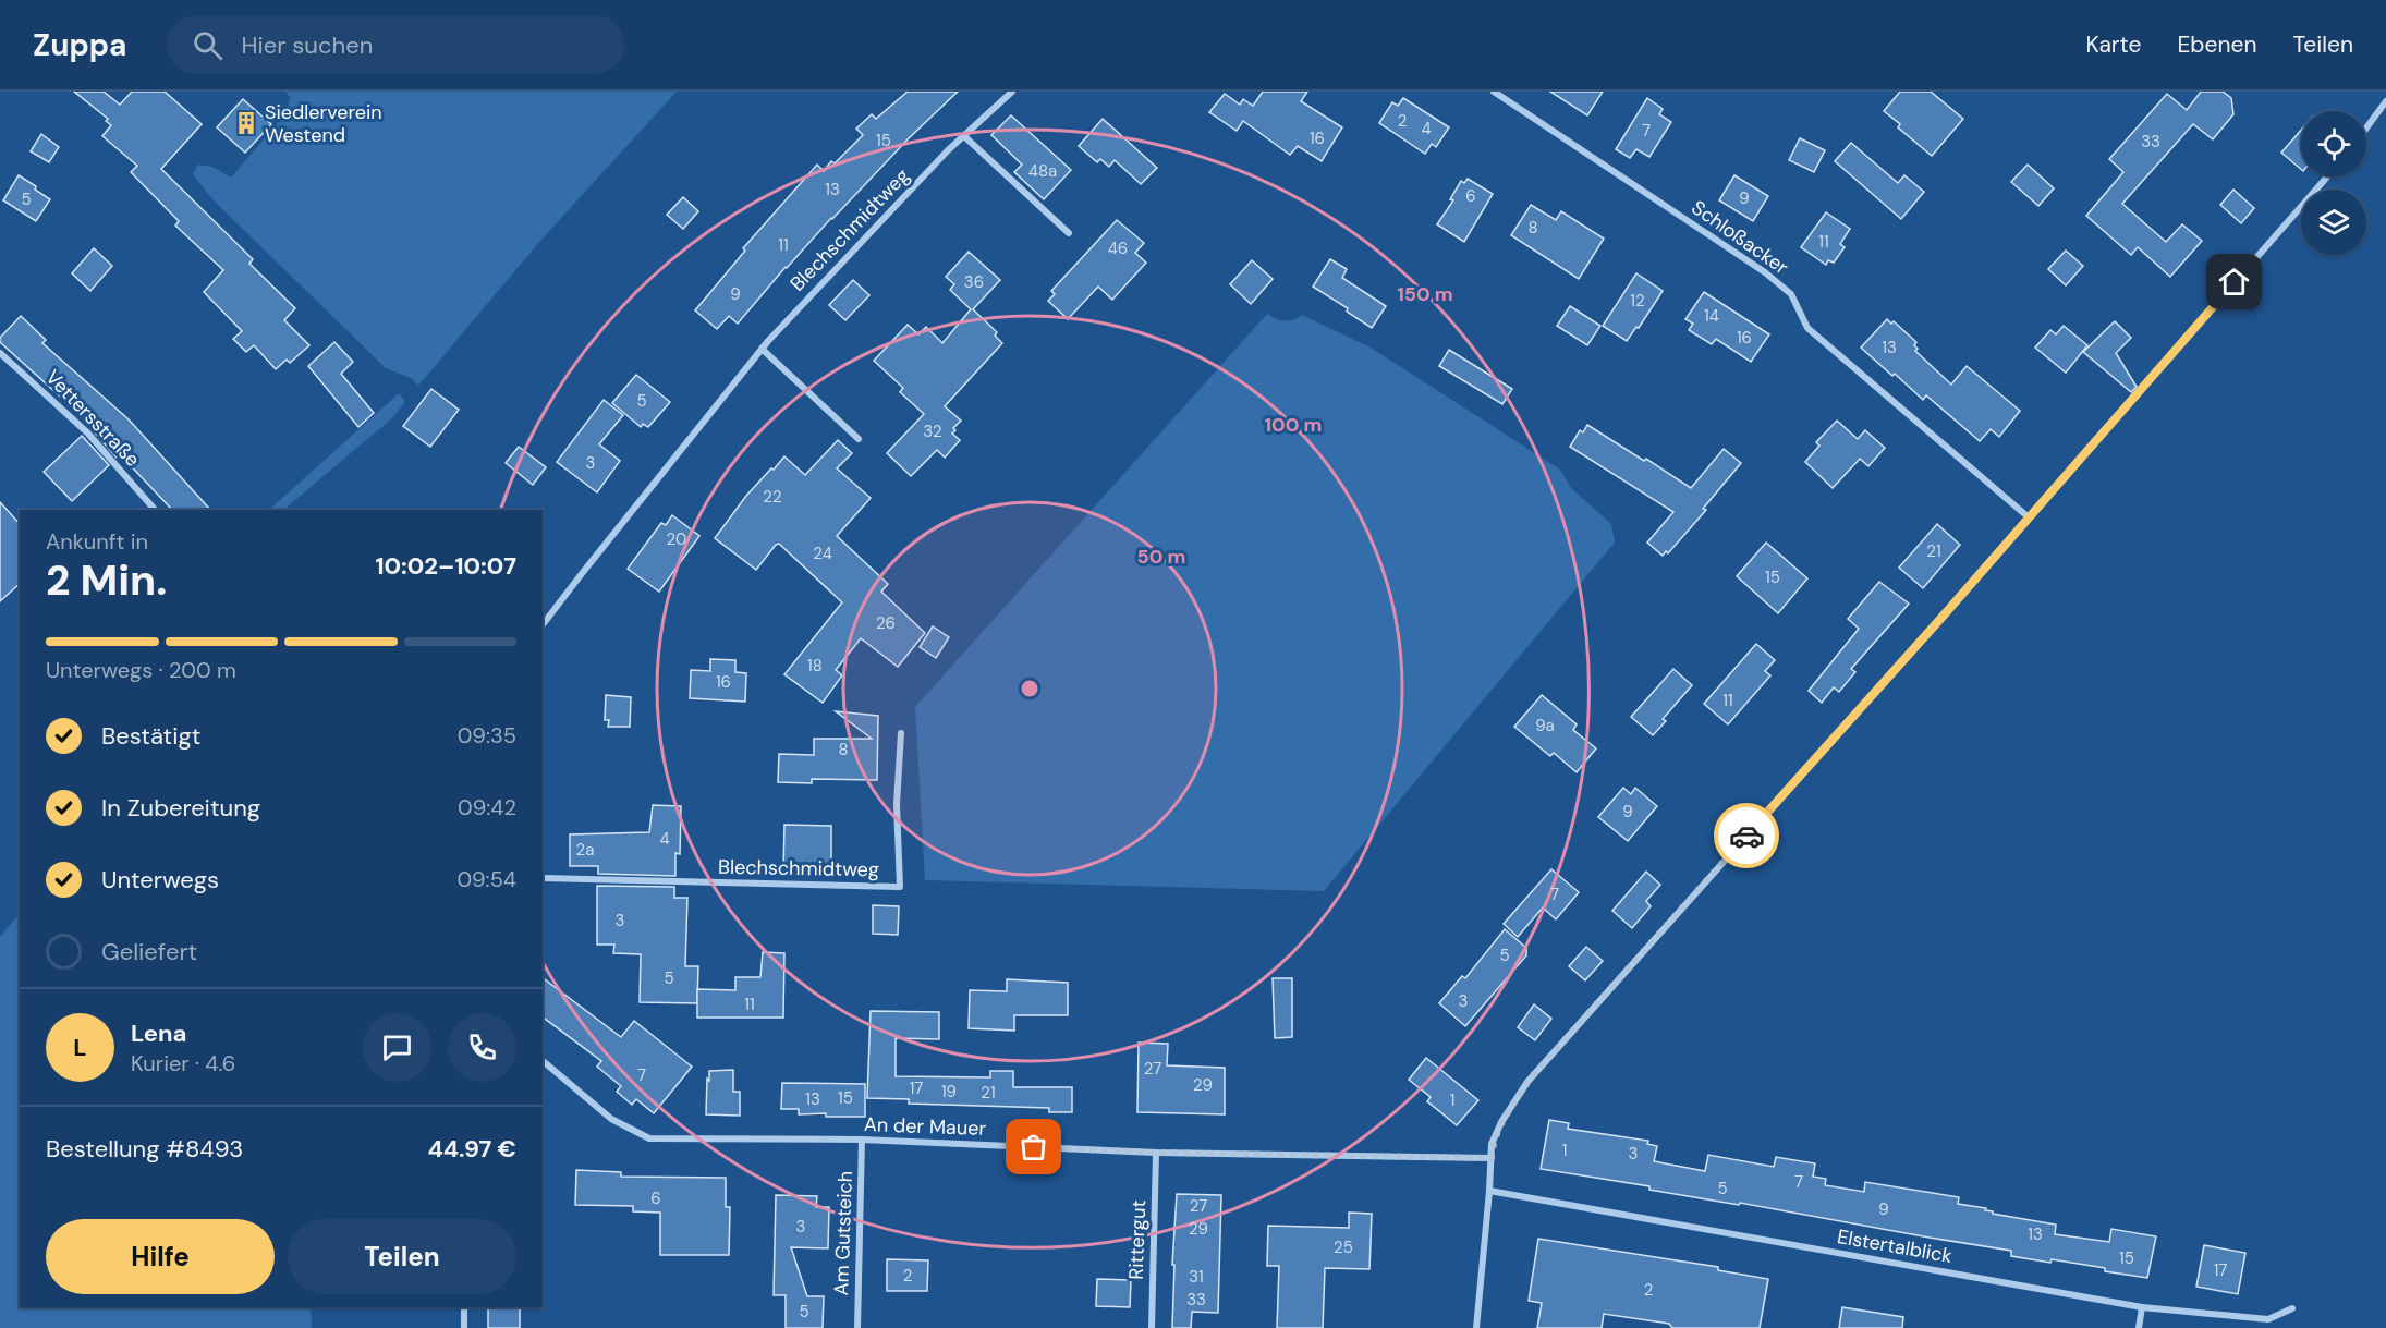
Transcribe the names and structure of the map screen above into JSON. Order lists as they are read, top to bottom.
{
  "streets": {
    "street": [
      "Blechschmidtweg",
      "Schloßacker",
      "Vettersstraße",
      "An der Mauer",
      "Am Gutsteich",
      "Rittergut",
      "Elstertalblick"
    ]
  },
  "crossings": [
    ["An der Mauer", "Am Gutsteich"],
    ["An der Mauer", "Rittergut"]
  ],
  "places": {
    "building": ["Siedlerverein Westend"]
  },
  "house_numbers": [
    "2",
    "4",
    "7",
    "16",
    "15",
    "33",
    "48a",
    "13",
    "6",
    "9",
    "5",
    "8",
    "11",
    "11",
    "46",
    "36",
    "9",
    "12",
    "14",
    "16",
    "13",
    "5",
    "32",
    "3",
    "22",
    "20",
    "21",
    "24",
    "15",
    "26",
    "18",
    "16",
    "11",
    "9a",
    "8",
    "9",
    "4",
    "2a",
    "7",
    "3",
    "5",
    "5",
    "3",
    "11",
    "27",
    "7",
    "29",
    "17",
    "19",
    "21",
    "15",
    "13",
    "1",
    "1",
    "3",
    "7",
    "5",
    "6",
    "27",
    "9",
    "3",
    "29",
    "13",
    "25",
    "15",
    "17",
    "2",
    "31",
    "2",
    "33",
    "5"
  ],
  "page": {
    "header": "Zuppa",
    "search": "Hier suchen",
    "nav": ["Karte", "Ebenen", "Teilen"],
    "heading": ["2 Min.", "Ankunft in", "10:02–10:07"],
    "panel": [
      "Lena",
      "Kurier · 4.6",
      "Bestellung #8493",
      "44.97 €"
    ],
    "bar": "Unterwegs · 200 m",
    "list": [
      ["Bestätigt", "09:35"],
      ["In Zubereitung", "09:42"],
      ["Unterwegs", "09:54"],
      "Geliefert"
    ],
    "round": "L",
    "buttons": ["Hilfe", "Teilen"]
  },
  "rings": ["150 m", "100 m", "50 m"]
}
